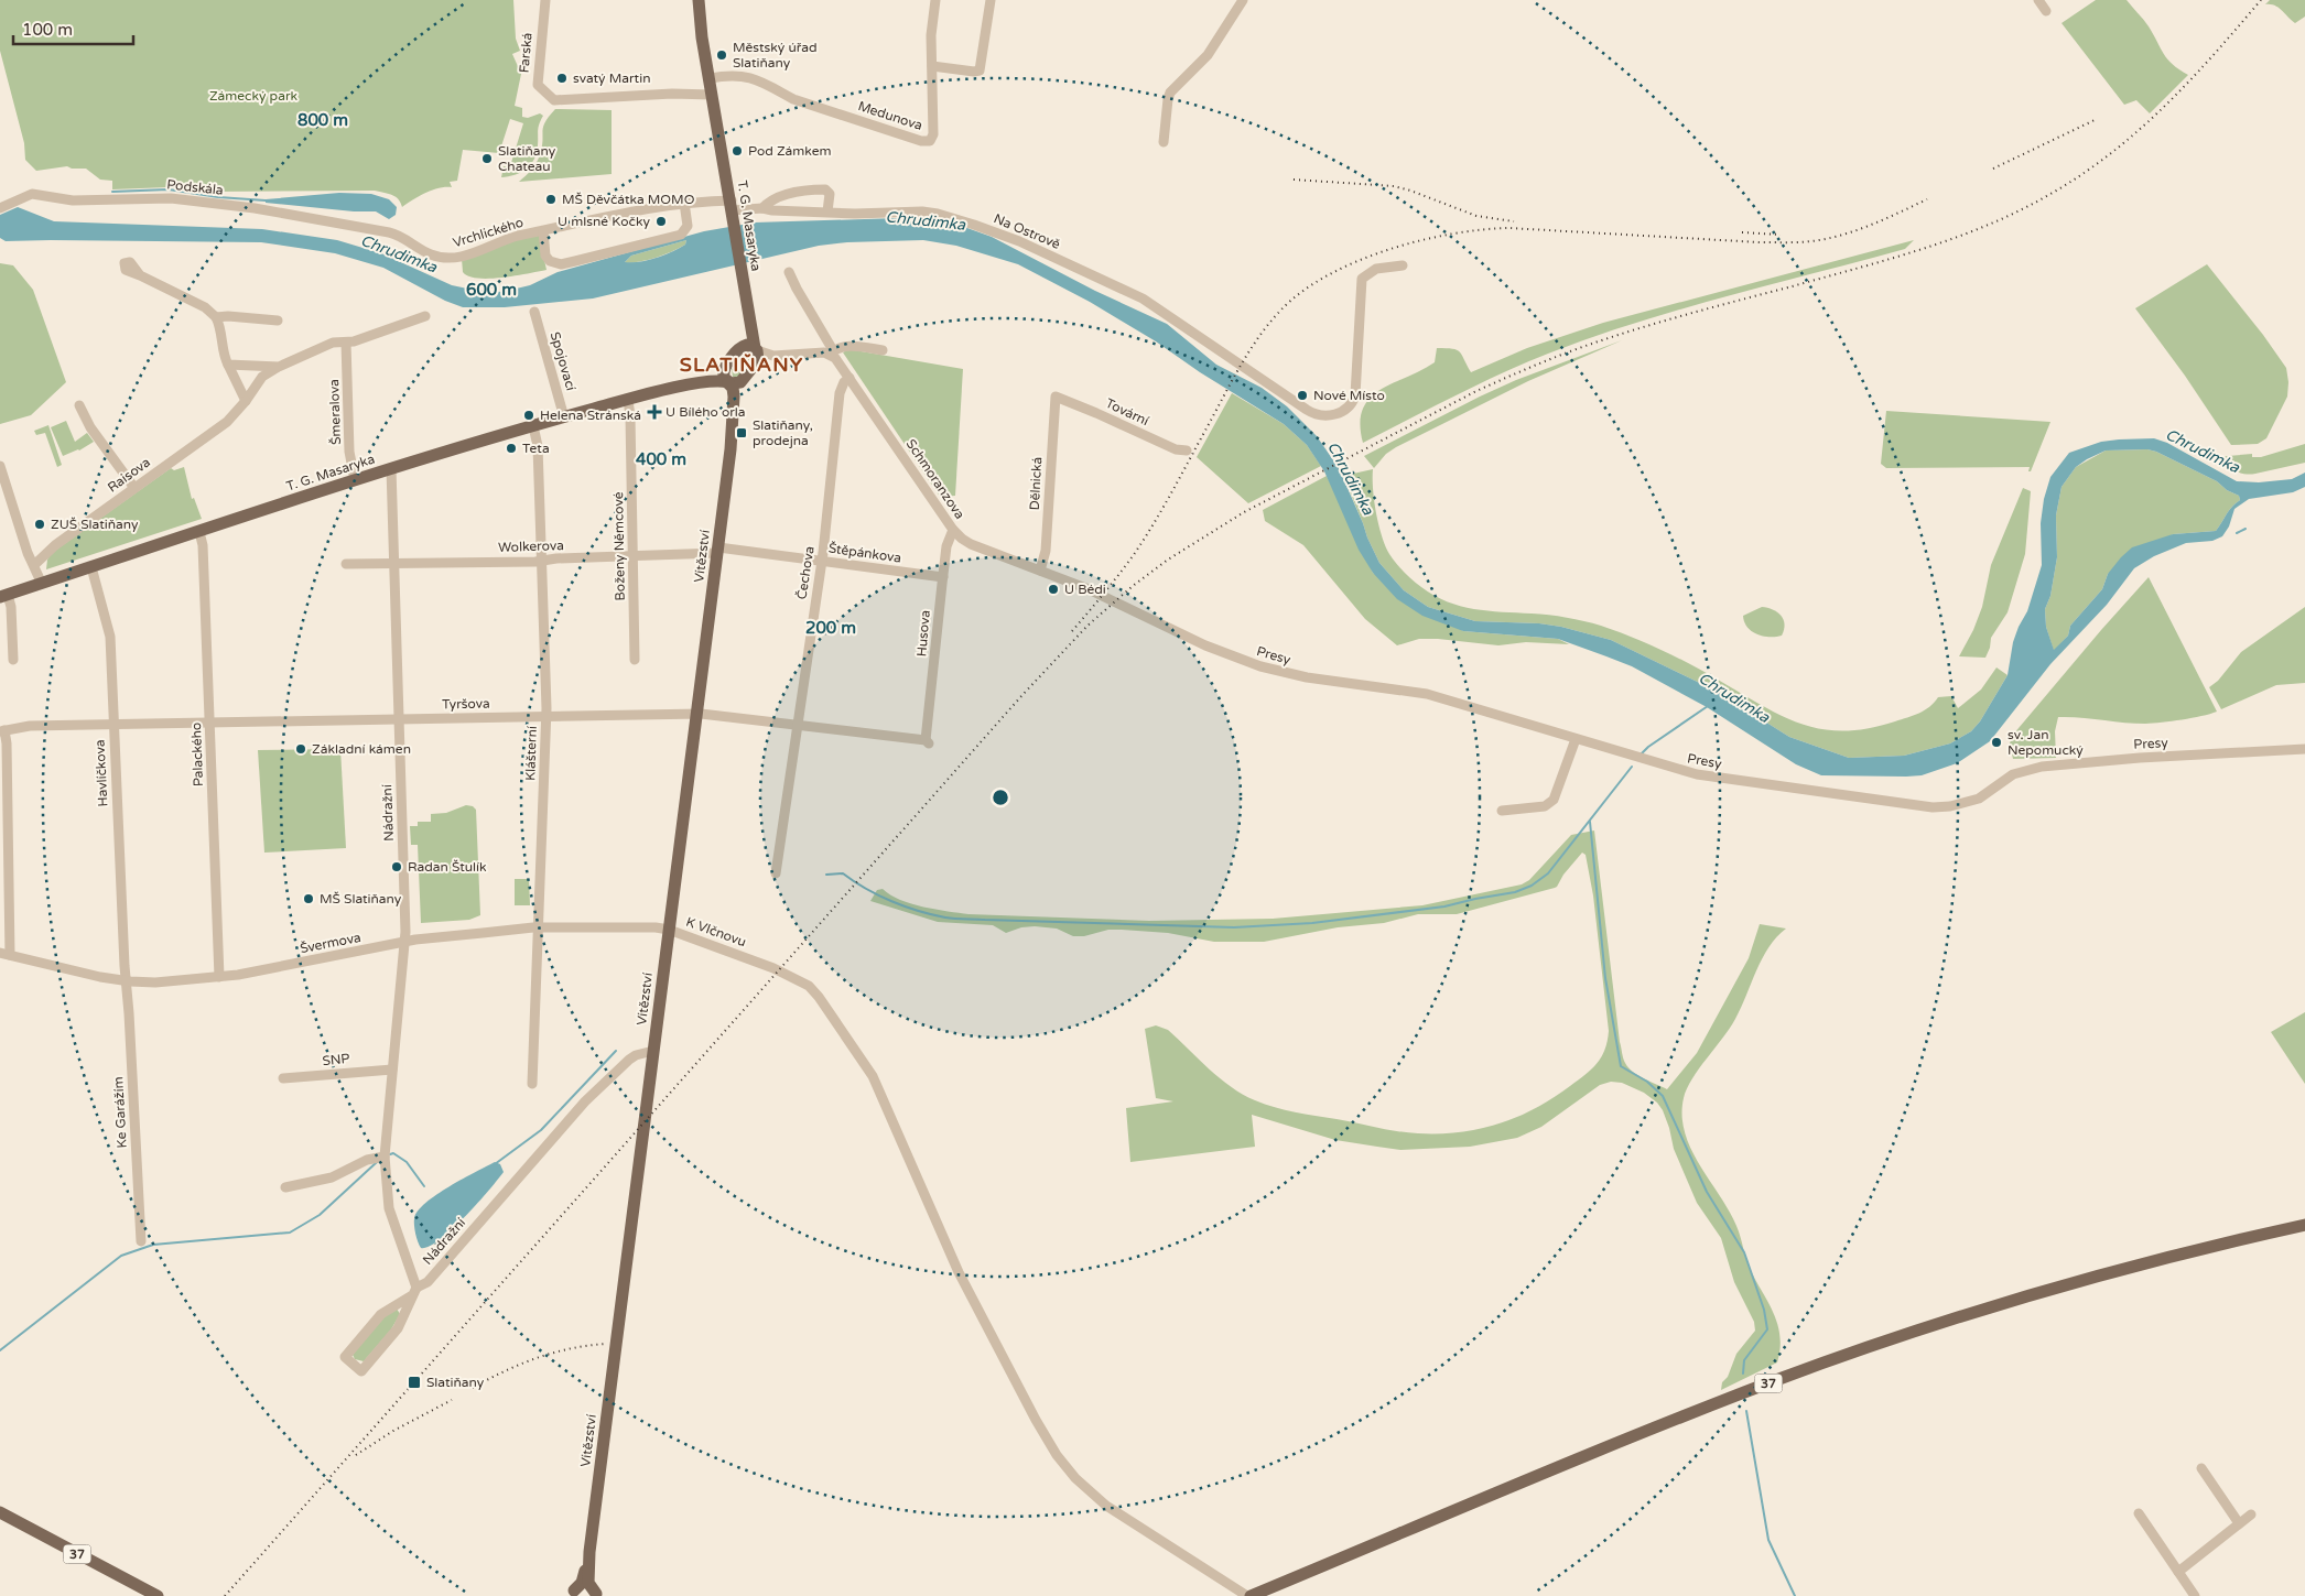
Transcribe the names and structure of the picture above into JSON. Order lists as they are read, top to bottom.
{
  "streets": {
    "main road": ["T. G. Masaryka", "Vítězství", "37"],
    "street": [
      "Farská",
      "Medunova",
      "Podskála",
      "Na Ostrově",
      "Vrchlického",
      "Spojovací",
      "Šmeralova",
      "Tovární",
      "Raisova",
      "Schmoranzova",
      "Dělnická",
      "Wolkerova",
      "Boženy Němcové",
      "Štěpánkova",
      "Čechova",
      "Husova",
      "Presy",
      "Tyršova",
      "Klášterní",
      "Palackého",
      "Havlíčkova",
      "Nádražní",
      "K Vlčnovu",
      "Švermova",
      "SNP",
      "Ke Garážím"
    ]
  },
  "crossings": [
    ["Farská", "T. G. Masaryka"],
    ["Medunova", "T. G. Masaryka"],
    ["Podskála", "Vrchlického"],
    ["T. G. Masaryka", "Na Ostrově"],
    ["T. G. Masaryka", "Vrchlického"],
    ["T. G. Masaryka", "Spojovací"],
    ["T. G. Masaryka", "Šmeralova"],
    ["T. G. Masaryka", "Boženy Němcové"],
    ["T. G. Masaryka", "Vítězství"],
    ["T. G. Masaryka", "Klášterní"],
    ["T. G. Masaryka", "Palackého"],
    ["T. G. Masaryka", "Havlíčkova"],
    ["T. G. Masaryka", "Nádražní"],
    ["Na Ostrově", "Vrchlického"],
    ["Tovární", "Dělnická"],
    ["Schmoranzova", "Dělnická"],
    ["Schmoranzova", "Čechova"],
    ["Schmoranzova", "Husova"],
    ["Schmoranzova", "Presy"],
    ["Wolkerova", "Boženy Němcové"],
    ["Wolkerova", "Štěpánkova"],
    ["Wolkerova", "Vítězství"],
    ["Wolkerova", "Klášterní"],
    ["Wolkerova", "Nádražní"],
    ["Štěpánkova", "Vítězství"],
    ["Štěpánkova", "Čechova"],
    ["Štěpánkova", "Husova"],
    ["Vítězství", "Tyršova"],
    ["Vítězství", "Nádražní"],
    ["Vítězství", "K Vlčnovu"],
    ["Vítězství", "Švermova"],
    ["Čechova", "Tyršova"],
    ["Husova", "Tyršova"],
    ["Tyršova", "Klášterní"],
    ["Tyršova", "Palackého"],
    ["Tyršova", "Havlíčkova"],
    ["Tyršova", "Nádražní"],
    ["Klášterní", "Švermova"],
    ["Palackého", "Švermova"],
    ["Havlíčkova", "Švermova"],
    ["Havlíčkova", "Ke Garážím"],
    ["Nádražní", "Švermova"],
    ["Nádražní", "SNP"],
    ["K Vlčnovu", "Švermova"],
    ["K Vlčnovu", "37"],
    ["Švermova", "Ke Garážím"]
  ],
  "districts": ["SLATIŇANY"],
  "water": ["Chrudimka"],
  "parks": ["Zámecký park"],
  "places": {
    "other": [
      "Městský úřad Slatiňany",
      "svatý Martin",
      "Pod Zámkem",
      "Slatiňany Chateau",
      "MŠ Děvčátka MOMO",
      "U mlsné Kočky",
      "Nové Místo",
      "Helena Stránská",
      "Teta",
      "ZUŠ Slatiňany",
      "U Bédi",
      "sv. Jan Nepomucký",
      "Základní kámen",
      "Radan Štulík",
      "MŠ Slatiňany"
    ],
    "health": ["U Bílého orla"],
    "transit": ["Slatiňany, prodejna", "Slatiňany"]
  },
  "scale_bar": "100 m",
  "rings": [
    "800 m",
    "600 m",
    "400 m",
    "200 m"
  ]
}
